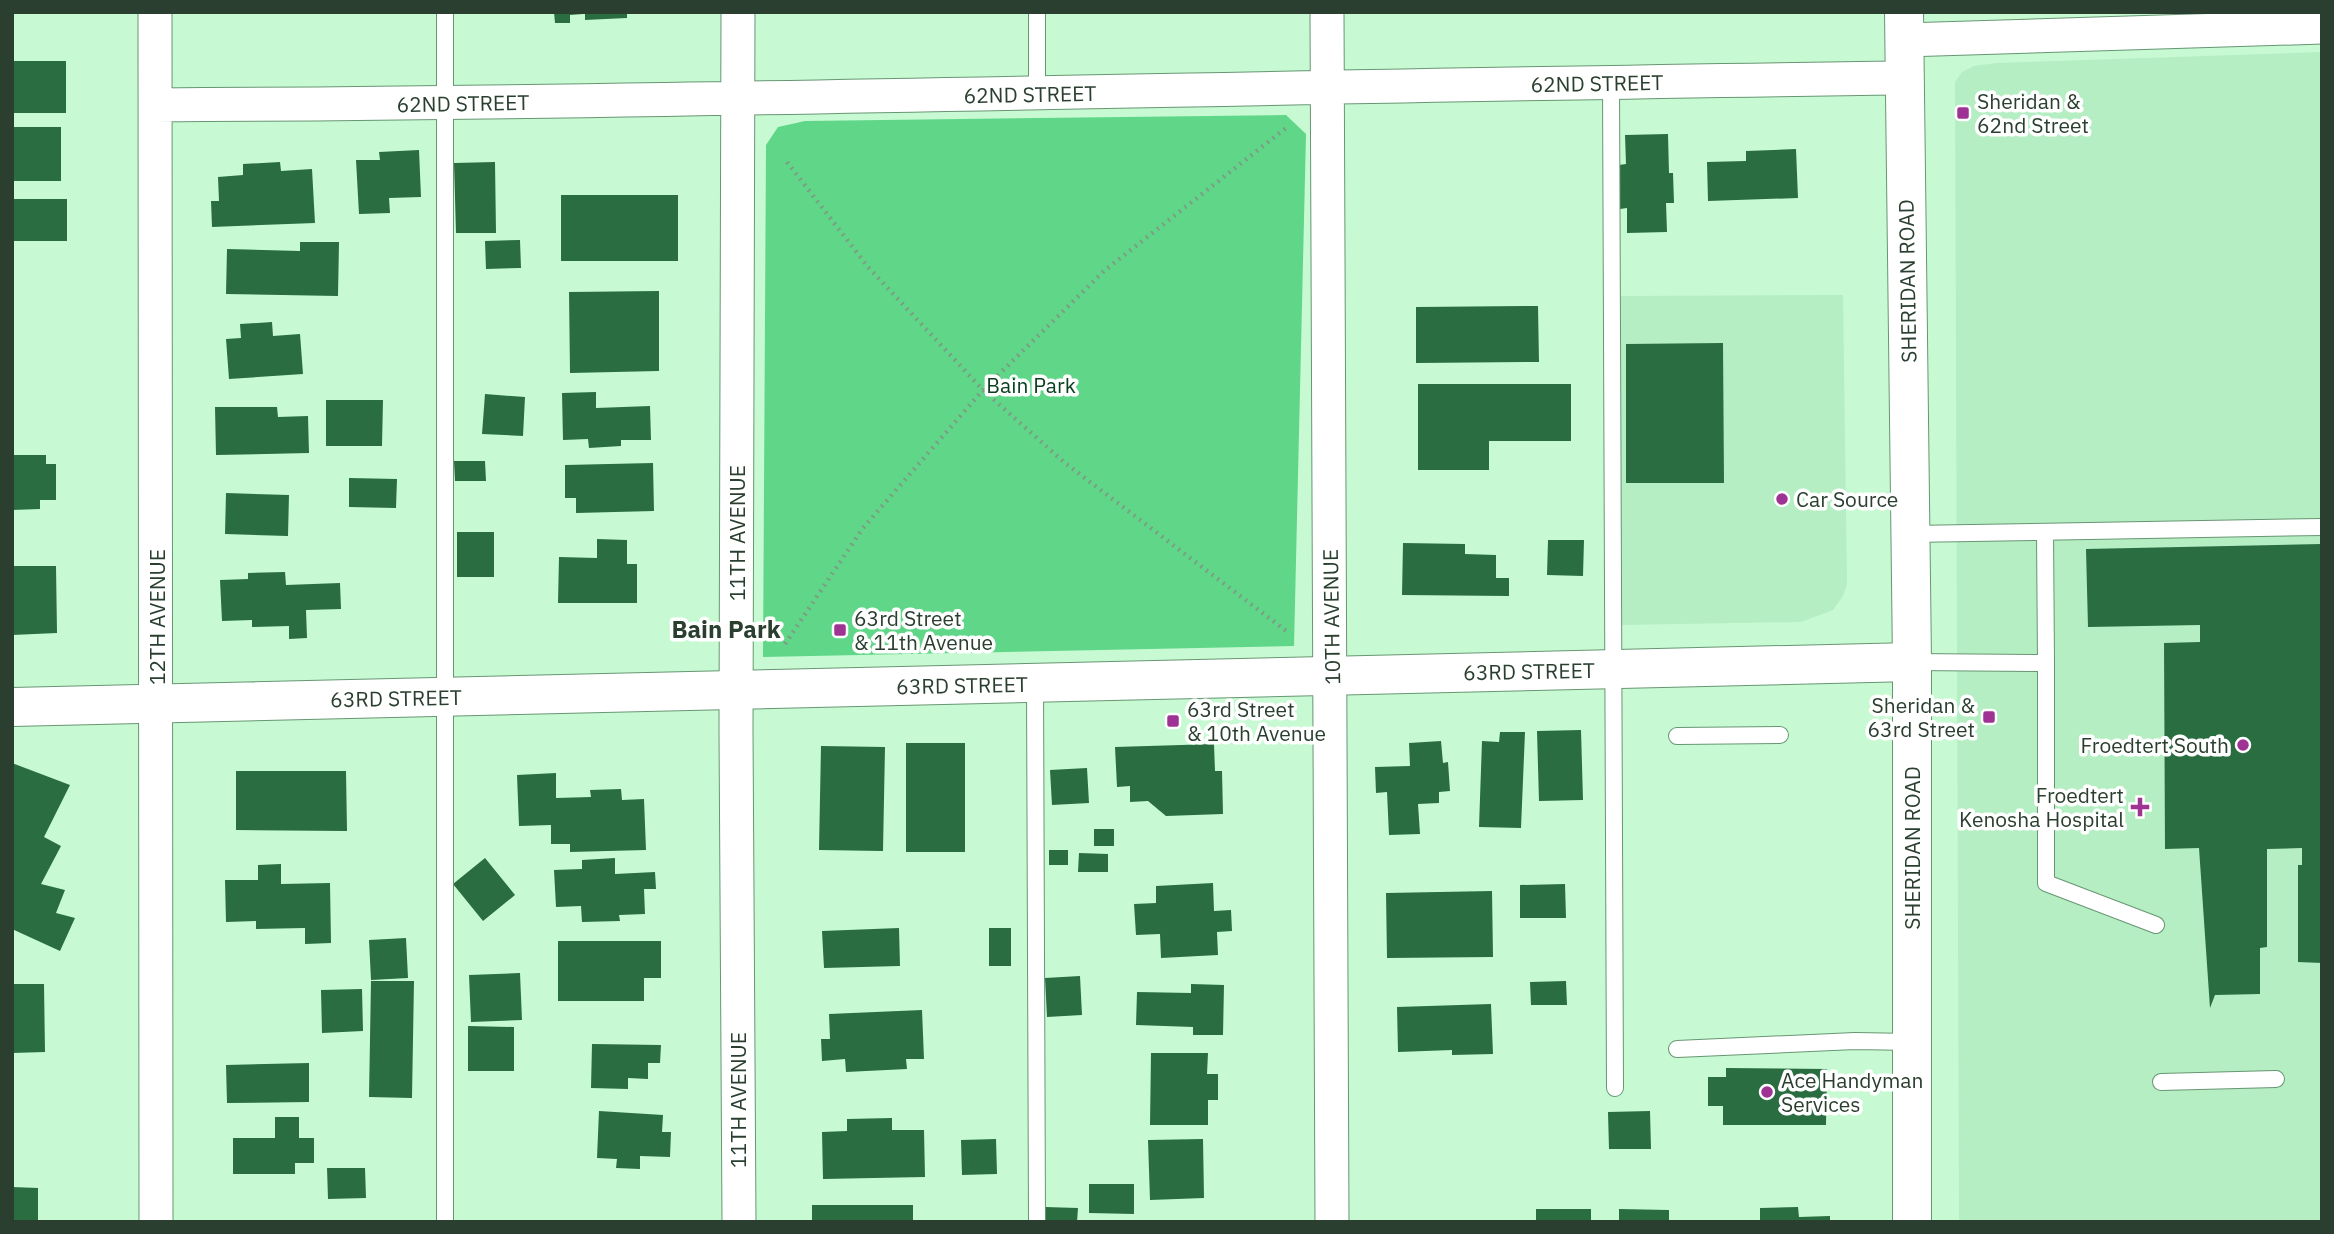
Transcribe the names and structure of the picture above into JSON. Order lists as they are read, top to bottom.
{
  "streets": {
    "main road": ["SHERIDAN ROAD", "63RD STREET"],
    "street": [
      "62ND STREET",
      "11TH AVENUE",
      "12TH AVENUE",
      "10TH AVENUE"
    ]
  },
  "crossings": [
    ["62ND STREET", "SHERIDAN ROAD"],
    ["62ND STREET", "11TH AVENUE"],
    ["62ND STREET", "12TH AVENUE"],
    ["62ND STREET", "10TH AVENUE"],
    ["SHERIDAN ROAD", "63RD STREET"],
    ["11TH AVENUE", "63RD STREET"],
    ["12TH AVENUE", "63RD STREET"],
    ["10TH AVENUE", "63RD STREET"]
  ],
  "districts": ["Bain Park"],
  "parks": ["Bain Park"],
  "places": {
    "transit": [
      "Sheridan & 62nd Street",
      "63rd Street & 11th Avenue",
      "Sheridan & 63rd Street",
      "63rd Street & 10th Avenue"
    ],
    "other": ["Car Source", "Froedtert South", "Ace Handyman Services"],
    "health": ["Froedtert Kenosha Hospital"]
  }
}
